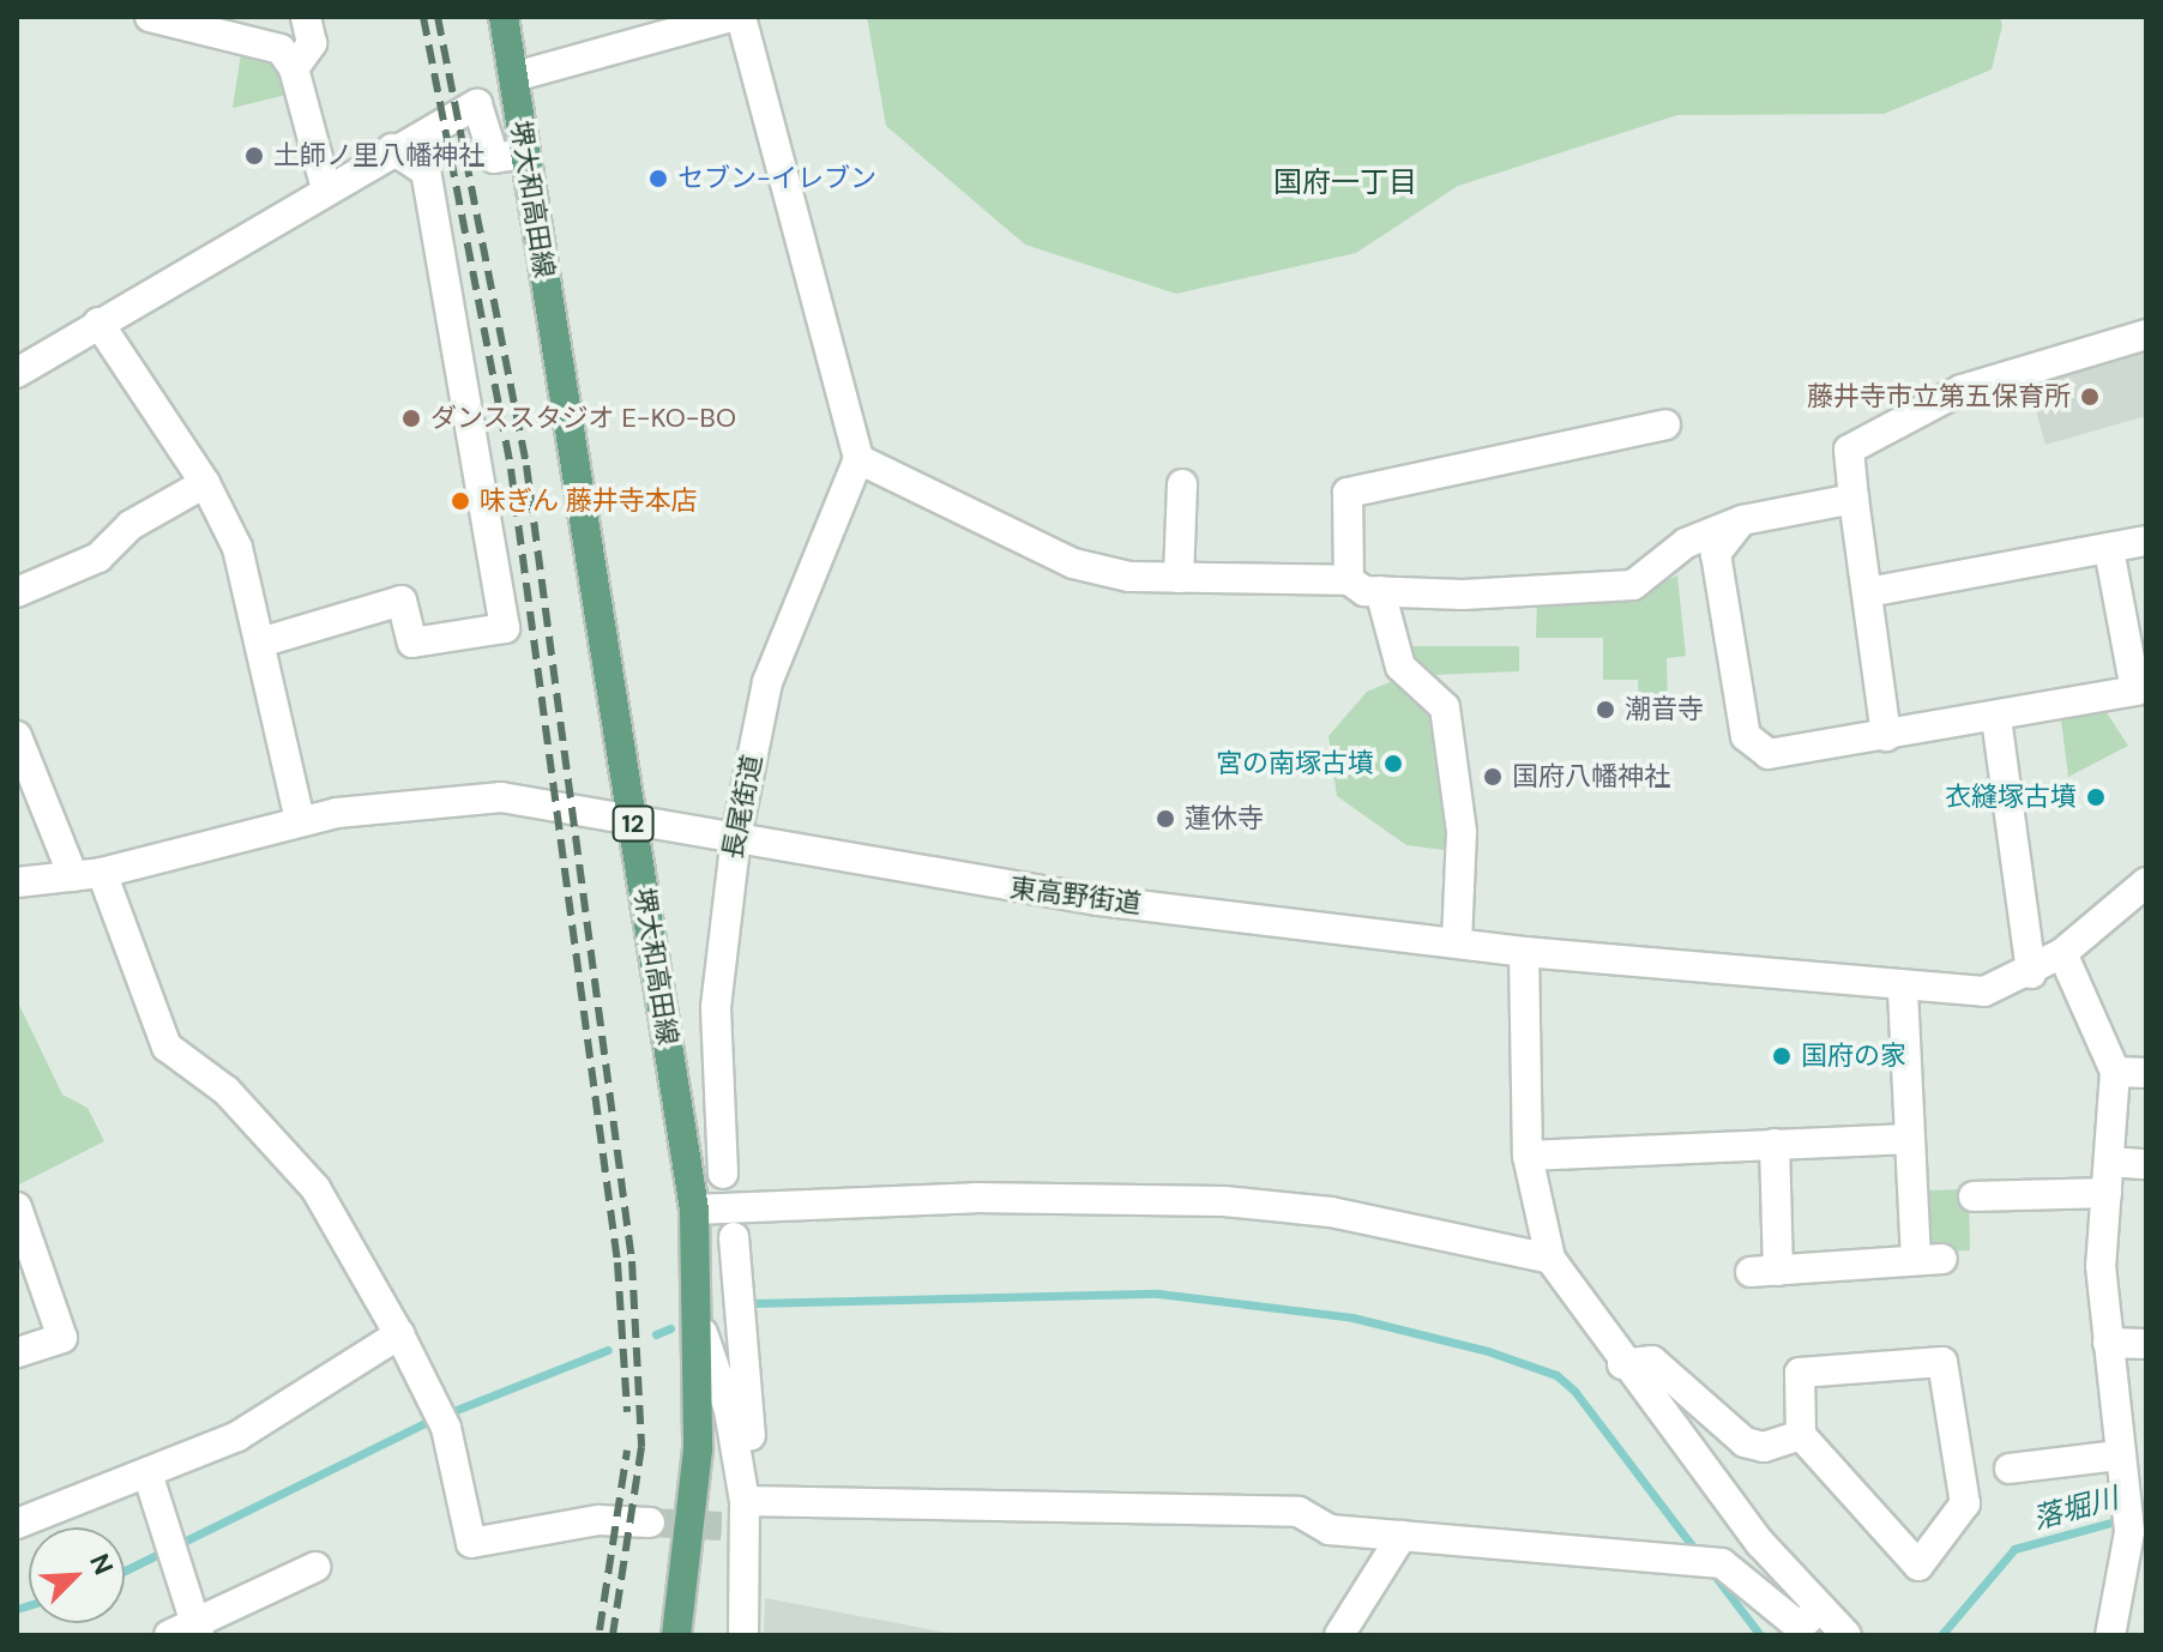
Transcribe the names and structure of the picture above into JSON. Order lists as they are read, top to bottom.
{
  "streets": {
    "main road": ["堺大和高田線", "12"],
    "street": ["長尾街道", "東高野街道"]
  },
  "crossings": [
    ["堺大和高田線", "東高野街道"],
    ["長尾街道", "東高野街道"]
  ],
  "districts": ["国府一丁目"],
  "water": ["落堀川"],
  "places": [
    "土師ノ里八幡神社",
    "セブン-イレブン",
    "藤井寺市立第五保育所",
    "ダンススタジオ E-KO-BO",
    "味ぎん 藤井寺本店",
    "潮音寺",
    "宮の南塚古墳",
    "国府八幡神社",
    "衣縫塚古墳",
    "蓮休寺",
    "国府の家"
  ],
  "north": "top right"
}
